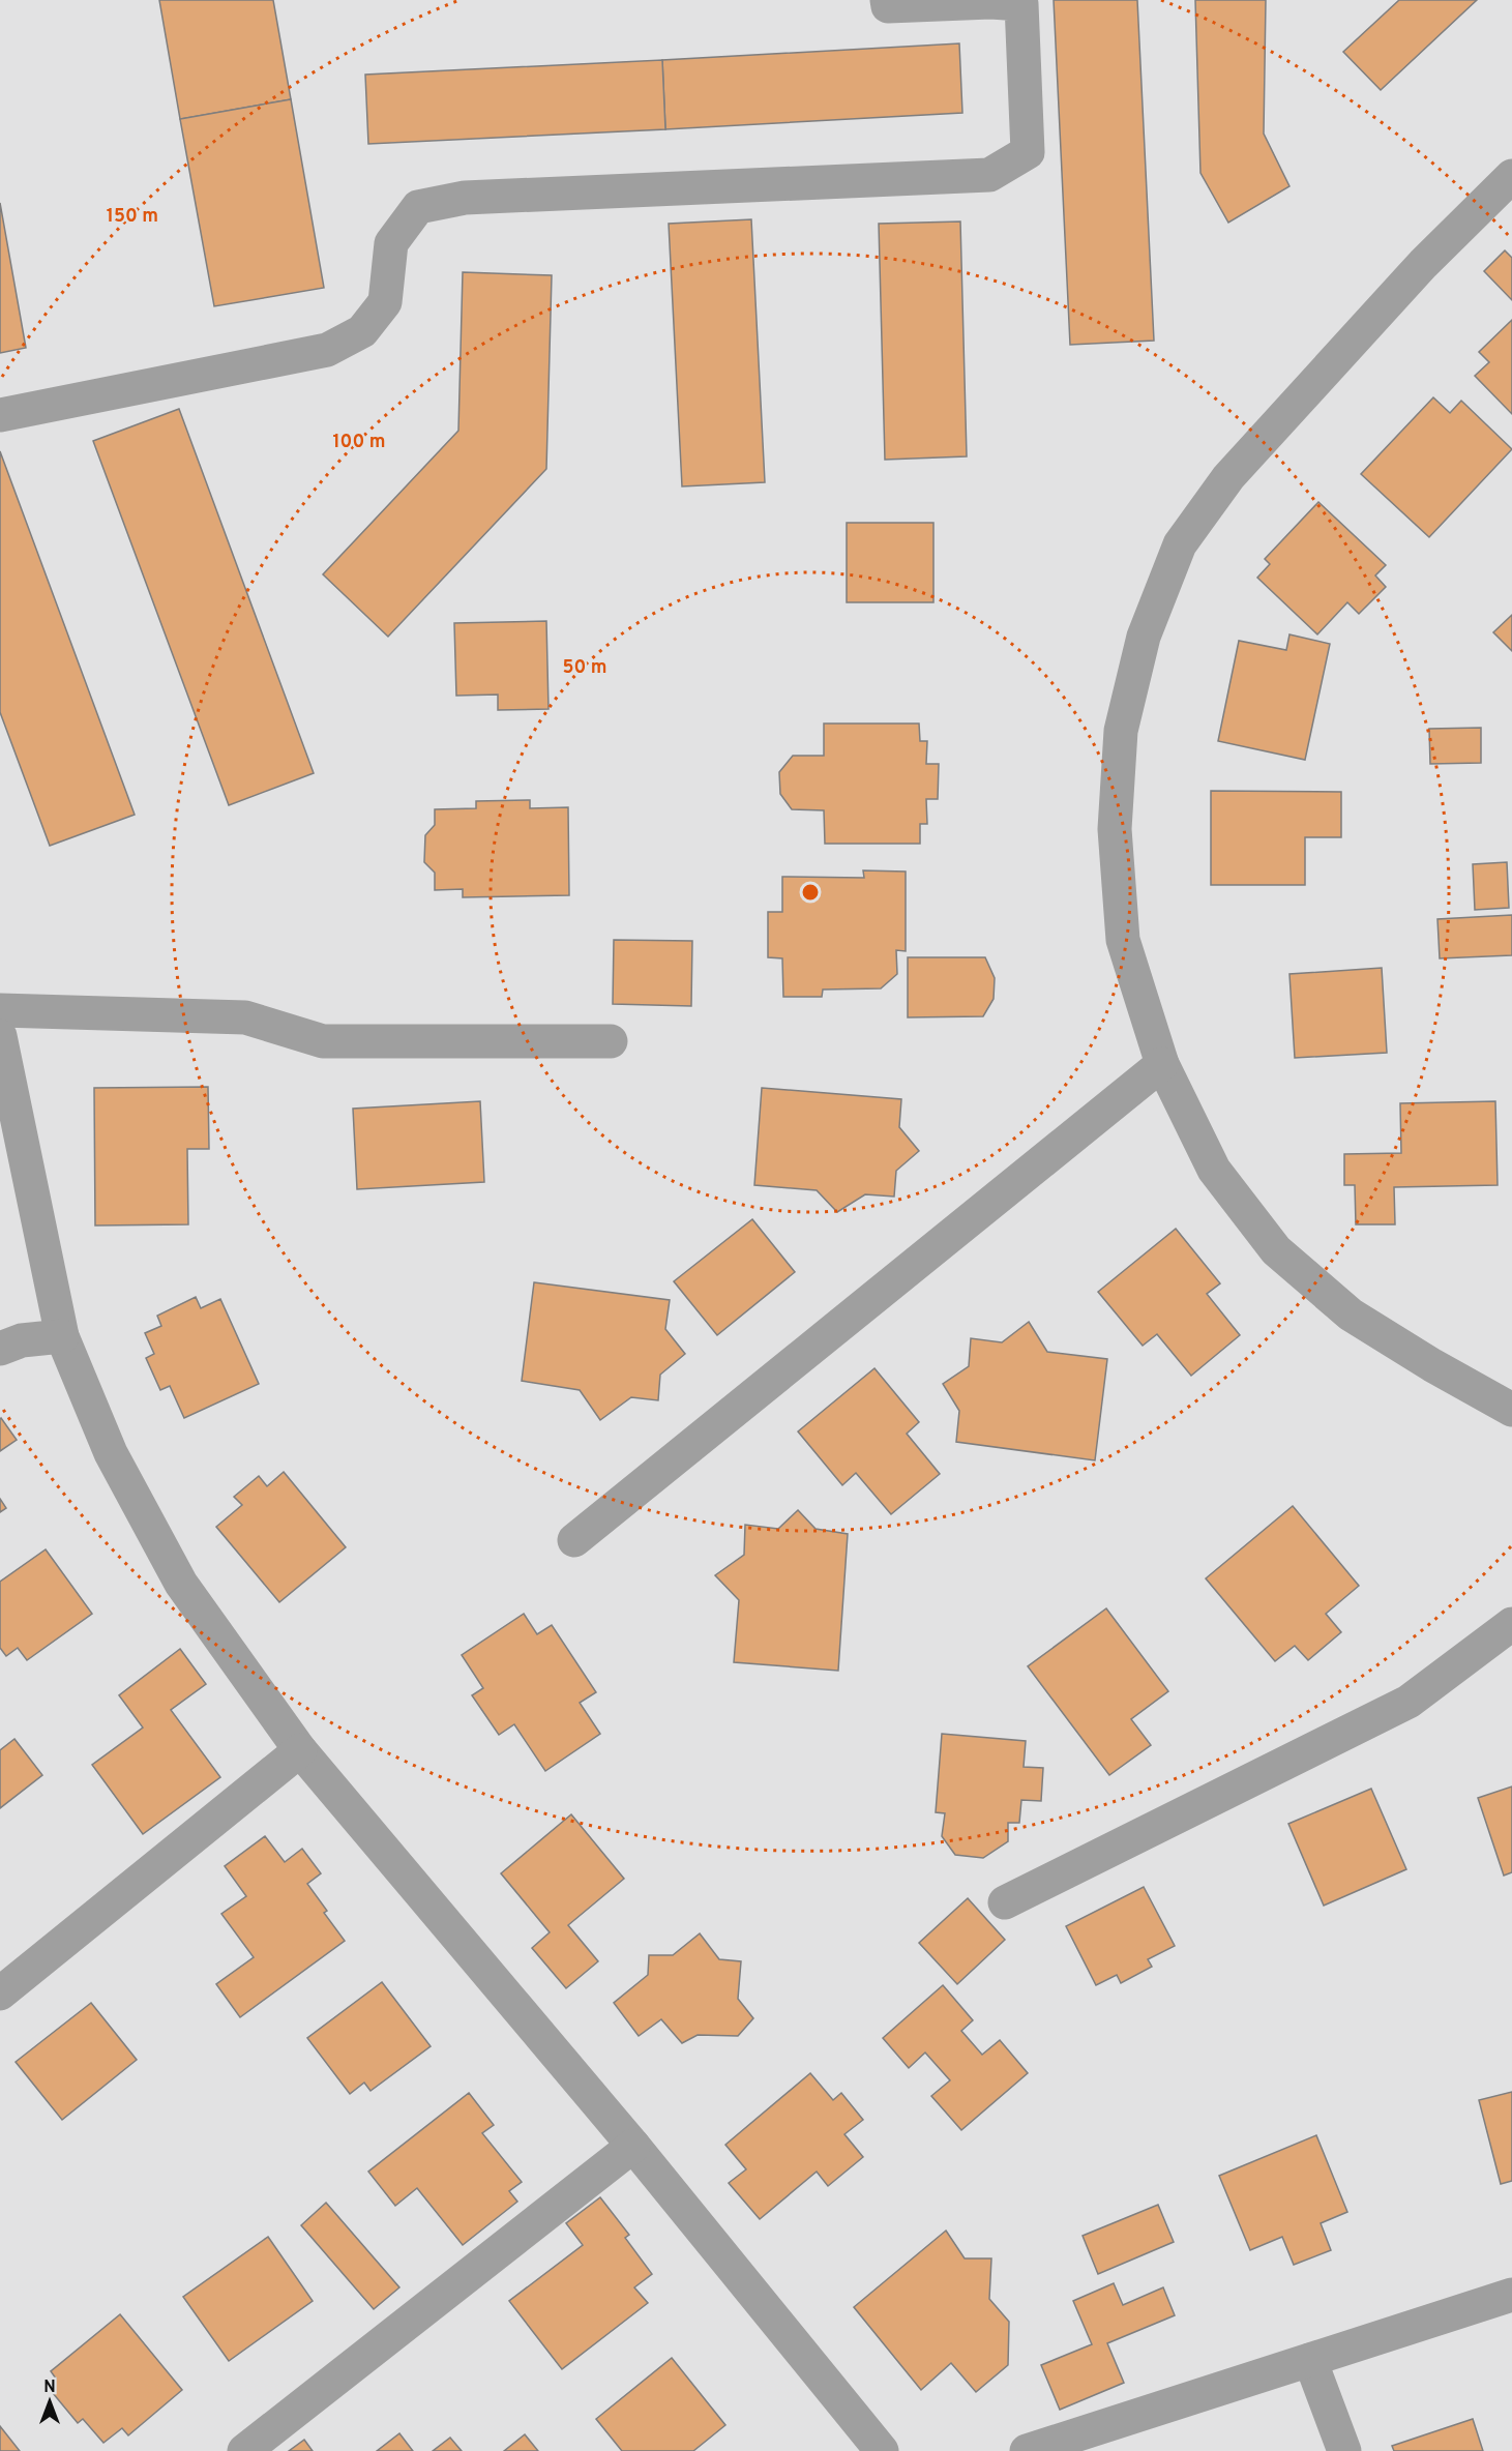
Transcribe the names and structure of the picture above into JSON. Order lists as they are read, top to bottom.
{
  "north": "top",
  "rings": ["150 m", "100 m", "50 m"]
}
